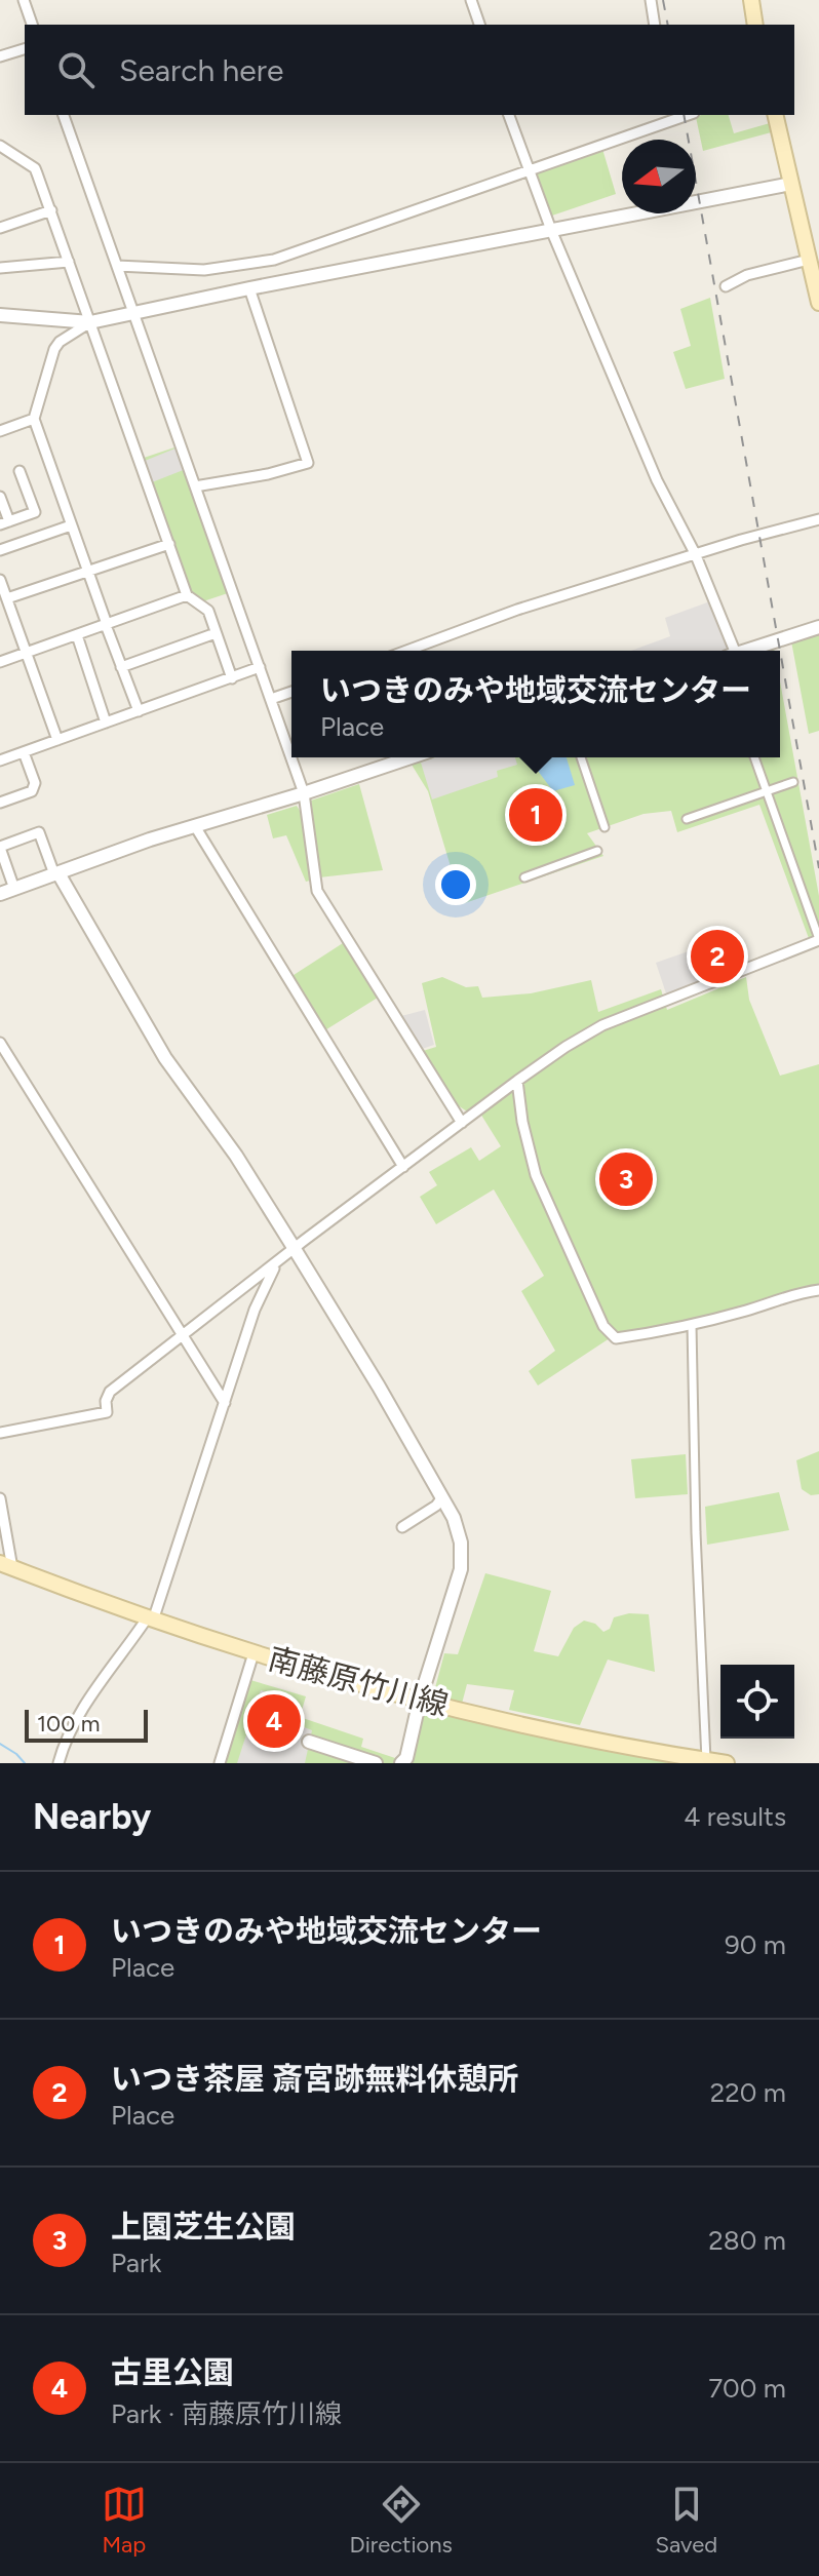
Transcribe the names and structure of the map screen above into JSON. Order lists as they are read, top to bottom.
{
  "streets": {
    "main road": ["南藤原竹川線"]
  },
  "scale_bar": "100 m",
  "north": "left",
  "page": {
    "search": "Search here",
    "popup": ["いつきのみや地域交流センター", "Place"],
    "pins": [
      "1",
      "2",
      "3",
      "4"
    ],
    "scale": "100 m",
    "heading": ["Nearby", "4 results"],
    "list": [
      {
        "mark": "1",
        "name": "いつきのみや地域交流センター",
        "note": "Place",
        "value": "90 m"
      },
      {
        "mark": "2",
        "name": "いつき茶屋 斎宮跡無料休憩所",
        "note": "Place",
        "value": "220 m"
      },
      {
        "mark": "3",
        "name": "上園芝生公園",
        "note": "Park",
        "value": "280 m"
      },
      {
        "mark": "4",
        "name": "古里公園",
        "note": "Park · 南藤原竹川線",
        "value": "700 m"
      }
    ],
    "nav": ["Map", "Directions", "Saved"]
  }
}
